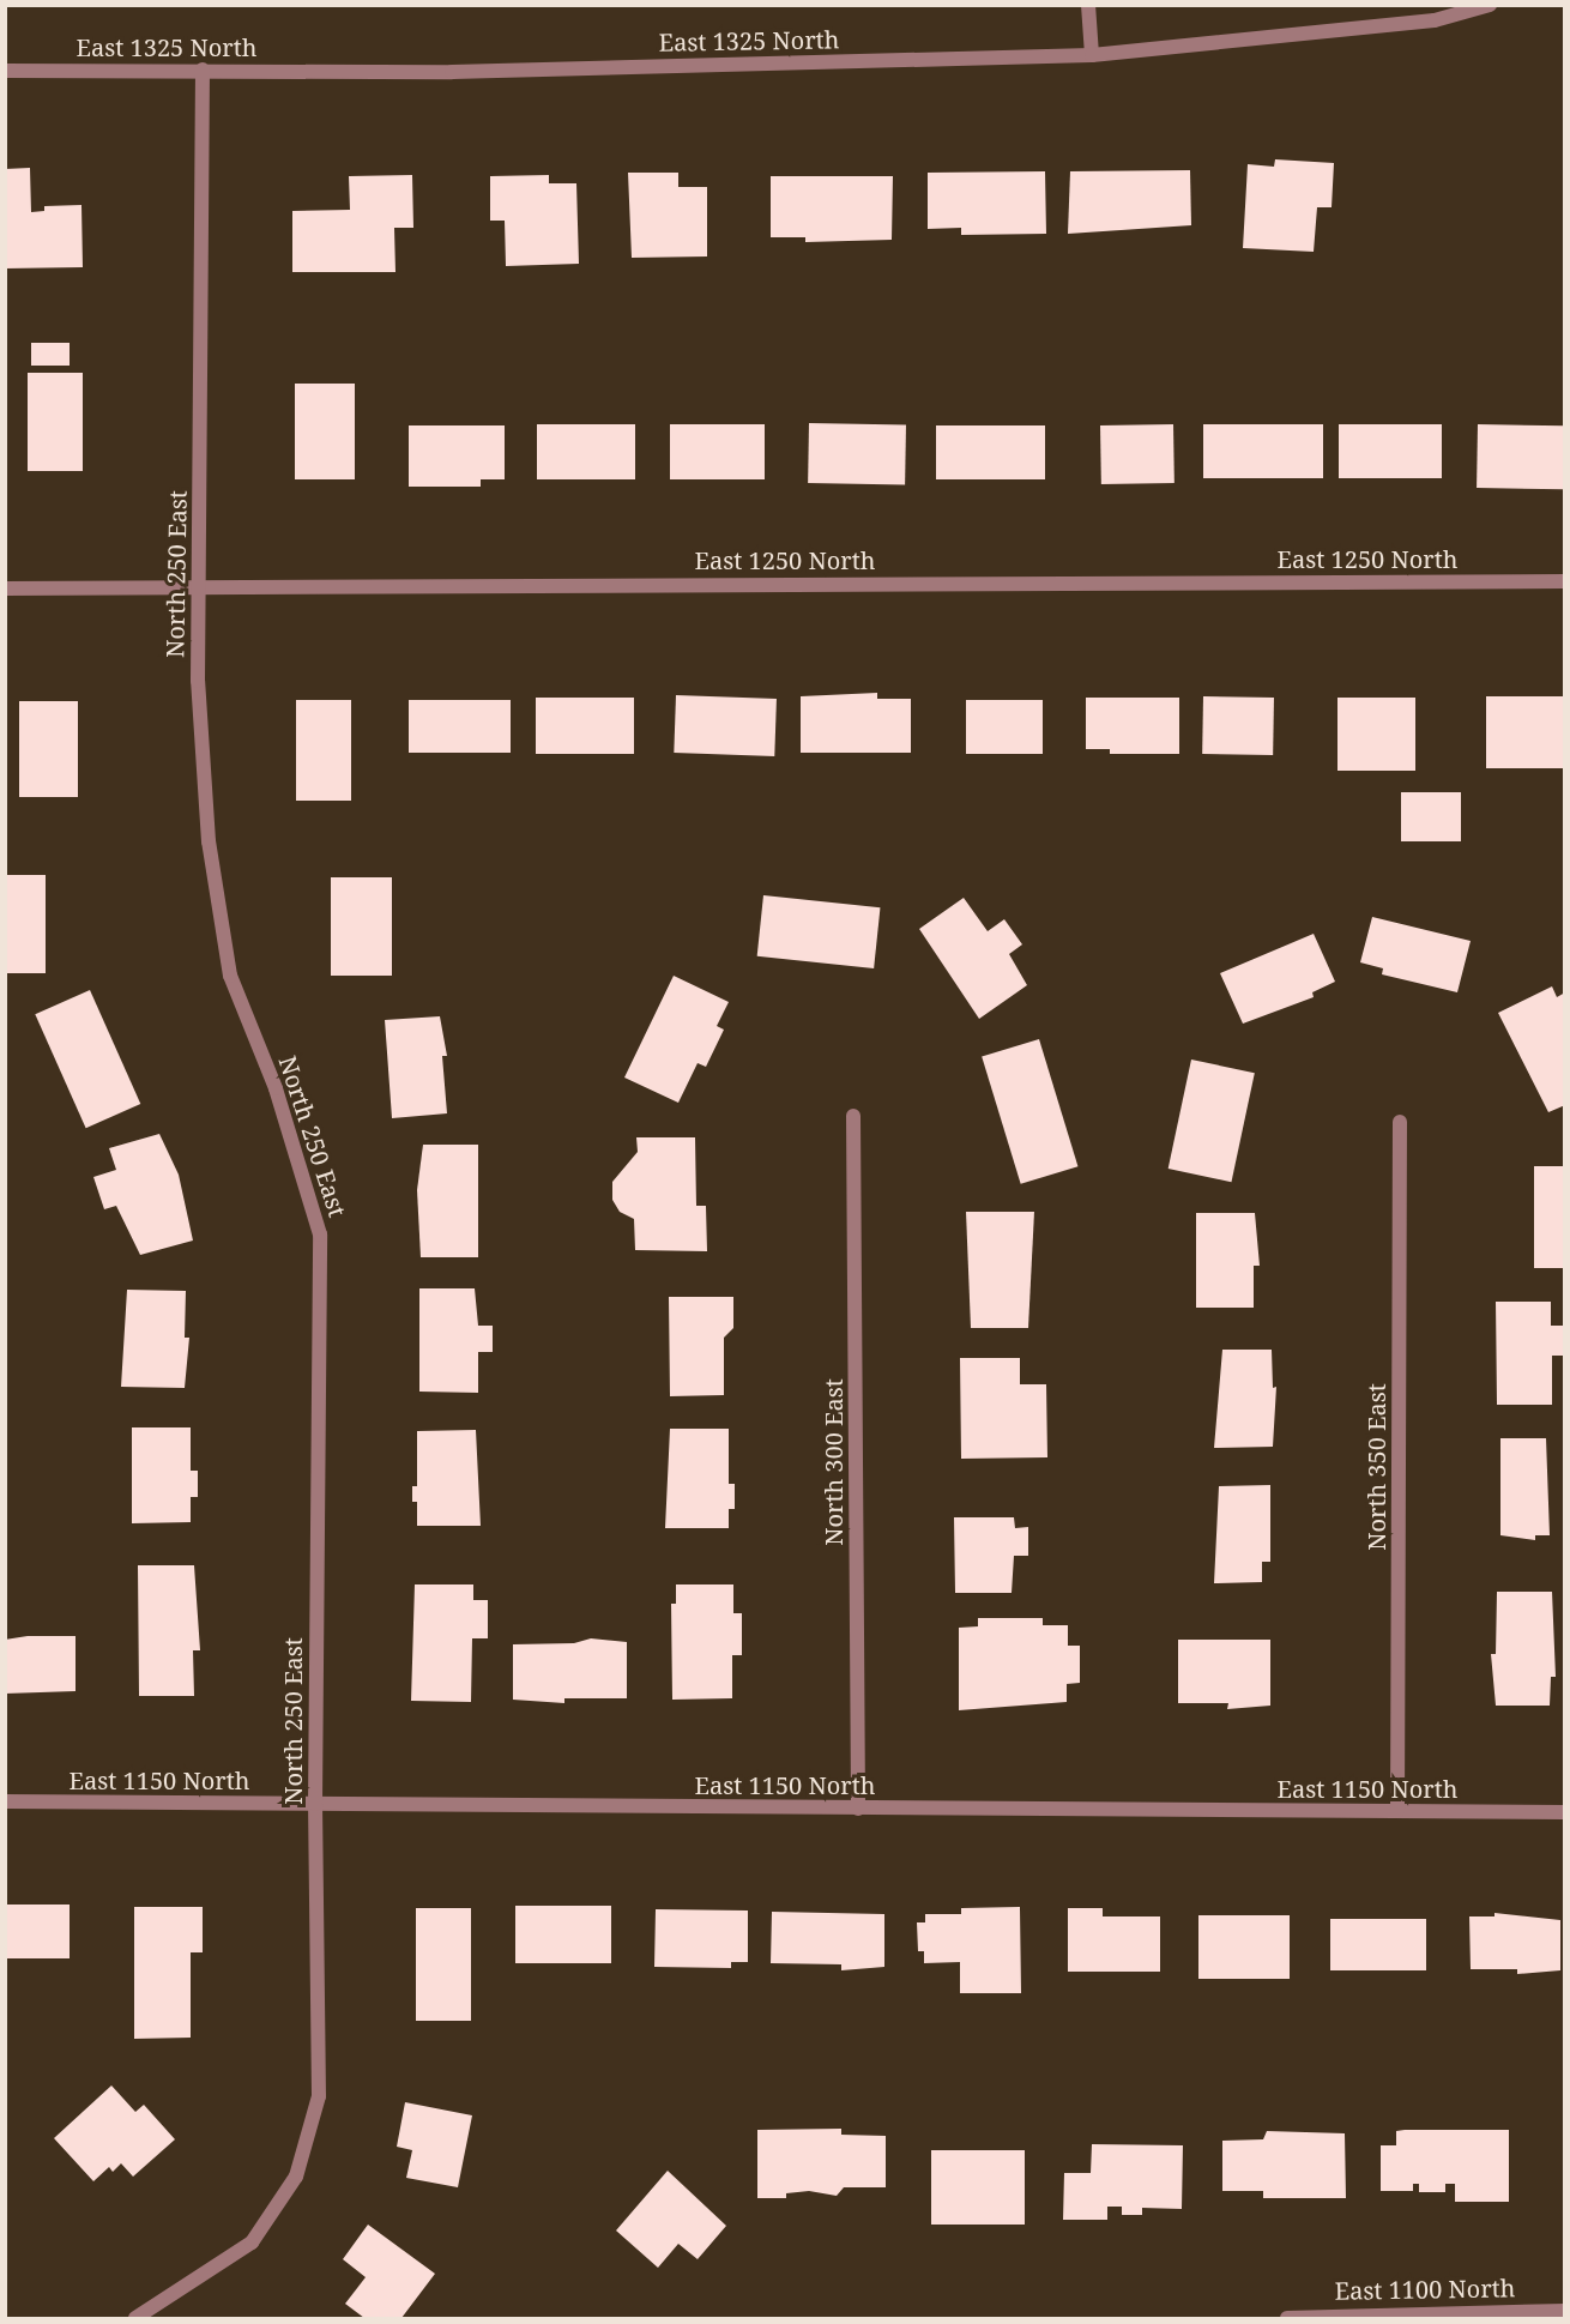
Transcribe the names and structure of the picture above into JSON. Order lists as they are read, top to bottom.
{
  "streets": {
    "street": [
      "East 1325 North",
      "East 1250 North",
      "North 250 East",
      "North 300 East",
      "North 350 East",
      "East 1150 North",
      "East 1100 North"
    ]
  },
  "crossings": [
    ["East 1325 North", "North 250 East"],
    ["East 1250 North", "North 250 East"],
    ["North 250 East", "East 1150 North"],
    ["North 300 East", "East 1150 North"],
    ["North 350 East", "East 1150 North"]
  ]
}
